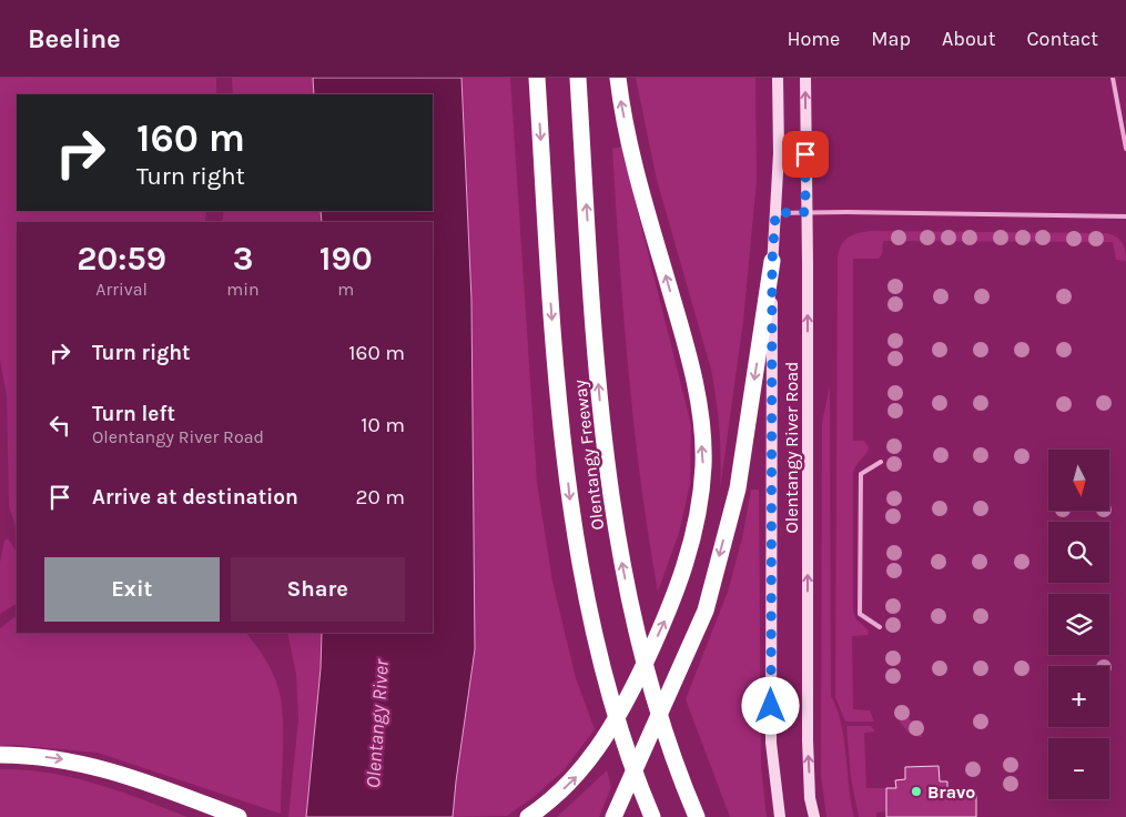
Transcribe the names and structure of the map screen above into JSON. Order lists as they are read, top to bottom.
{
  "streets": {
    "highway": ["Olentangy Freeway"],
    "main road": ["Olentangy River Road"]
  },
  "water": ["Olentangy River"],
  "places": ["Bravo"],
  "north": "bottom",
  "page": {
    "header": "Beeline",
    "nav": [
      "Home",
      "Map",
      "About",
      "Contact"
    ],
    "turn": ["160 m", "Turn right"],
    "eta": [
      "20:59",
      "Arrival",
      "3",
      "min",
      "190",
      "m"
    ],
    "list": [
      {
        "name": "Turn right",
        "value": "160 m"
      },
      {
        "name": "Turn left",
        "note": "Olentangy River Road",
        "value": "10 m"
      },
      {
        "name": "Arrive at destination",
        "value": "20 m"
      }
    ],
    "map_buttons": ["+", "−"],
    "buttons": ["Exit", "Share"]
  }
}
